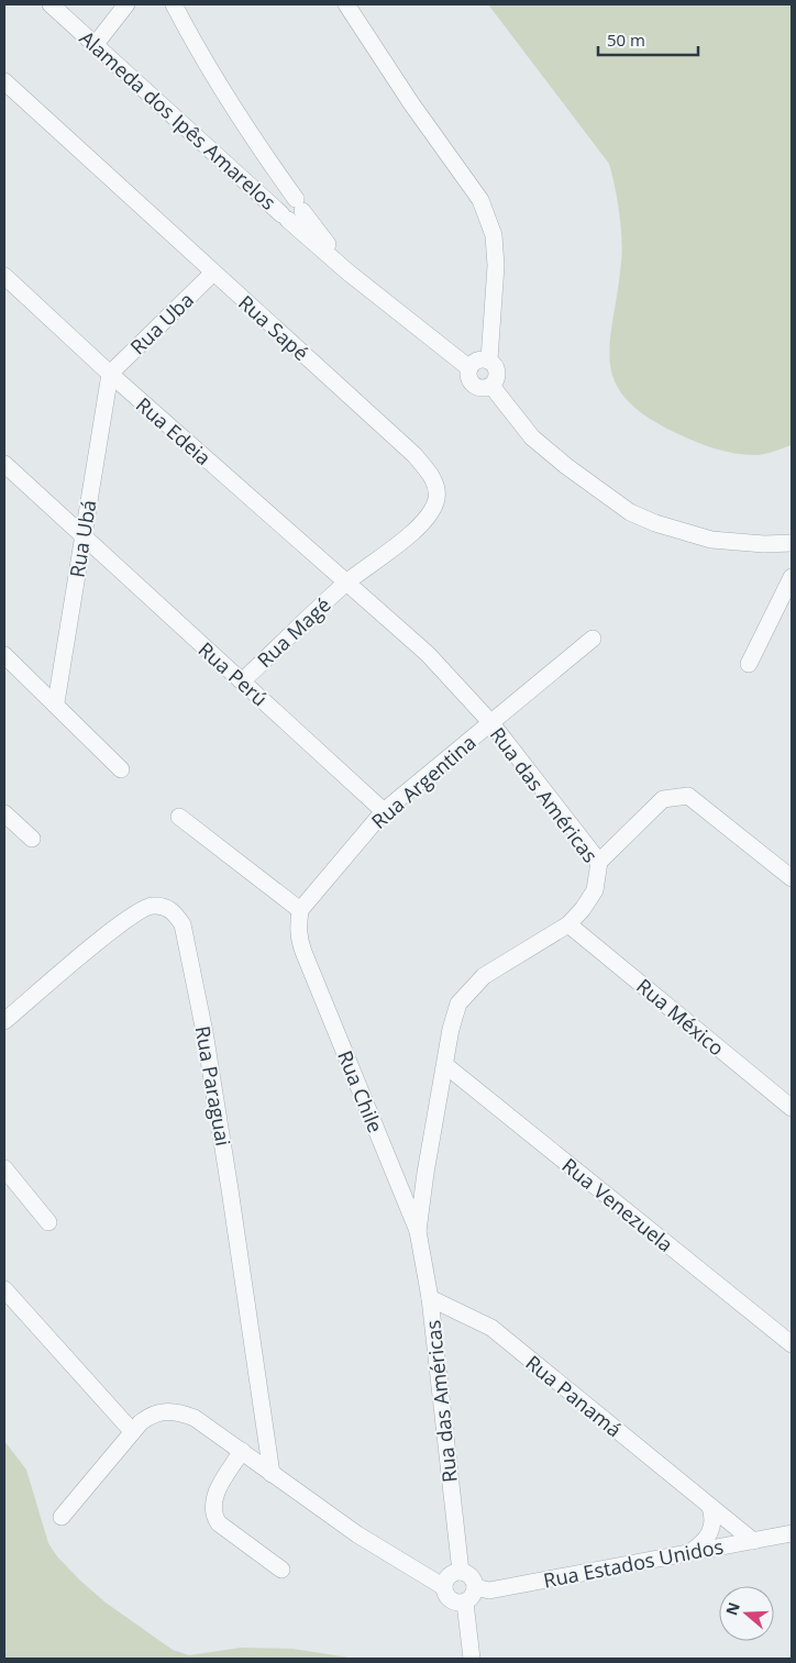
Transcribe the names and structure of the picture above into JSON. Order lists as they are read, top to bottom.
{
  "streets": {
    "street": [
      "Alameda dos Ipês Amarelos",
      "Rua Uba",
      "Rua Sapé",
      "Rua Edeia",
      "Rua Ubá",
      "Rua Magé",
      "Rua Perú",
      "Rua Argentina",
      "Rua das Américas",
      "Rua México",
      "Rua Paraguai",
      "Rua Chile",
      "Rua Venezuela",
      "Rua Panamá",
      "Rua Estados Unidos"
    ]
  },
  "crossings": [
    ["Rua Uba", "Rua Sapé"],
    ["Rua Uba", "Rua Edeia"],
    ["Rua Uba", "Rua Ubá"],
    ["Rua Sapé", "Rua Edeia"],
    ["Rua Sapé", "Rua Magé"],
    ["Rua Sapé", "Rua das Américas"],
    ["Rua Edeia", "Rua Ubá"],
    ["Rua Edeia", "Rua Magé"],
    ["Rua Edeia", "Rua das Américas"],
    ["Rua Ubá", "Rua Perú"],
    ["Rua Magé", "Rua Perú"],
    ["Rua Magé", "Rua das Américas"],
    ["Rua Perú", "Rua Argentina"],
    ["Rua Argentina", "Rua das Américas"],
    ["Rua Argentina", "Rua Chile"],
    ["Rua das Américas", "Rua México"],
    ["Rua das Américas", "Rua Chile"],
    ["Rua das Américas", "Rua Venezuela"],
    ["Rua das Américas", "Rua Panamá"],
    ["Rua das Américas", "Rua Estados Unidos"],
    ["Rua Panamá", "Rua Estados Unidos"]
  ],
  "scale_bar": "50 m",
  "north": "left"
}
